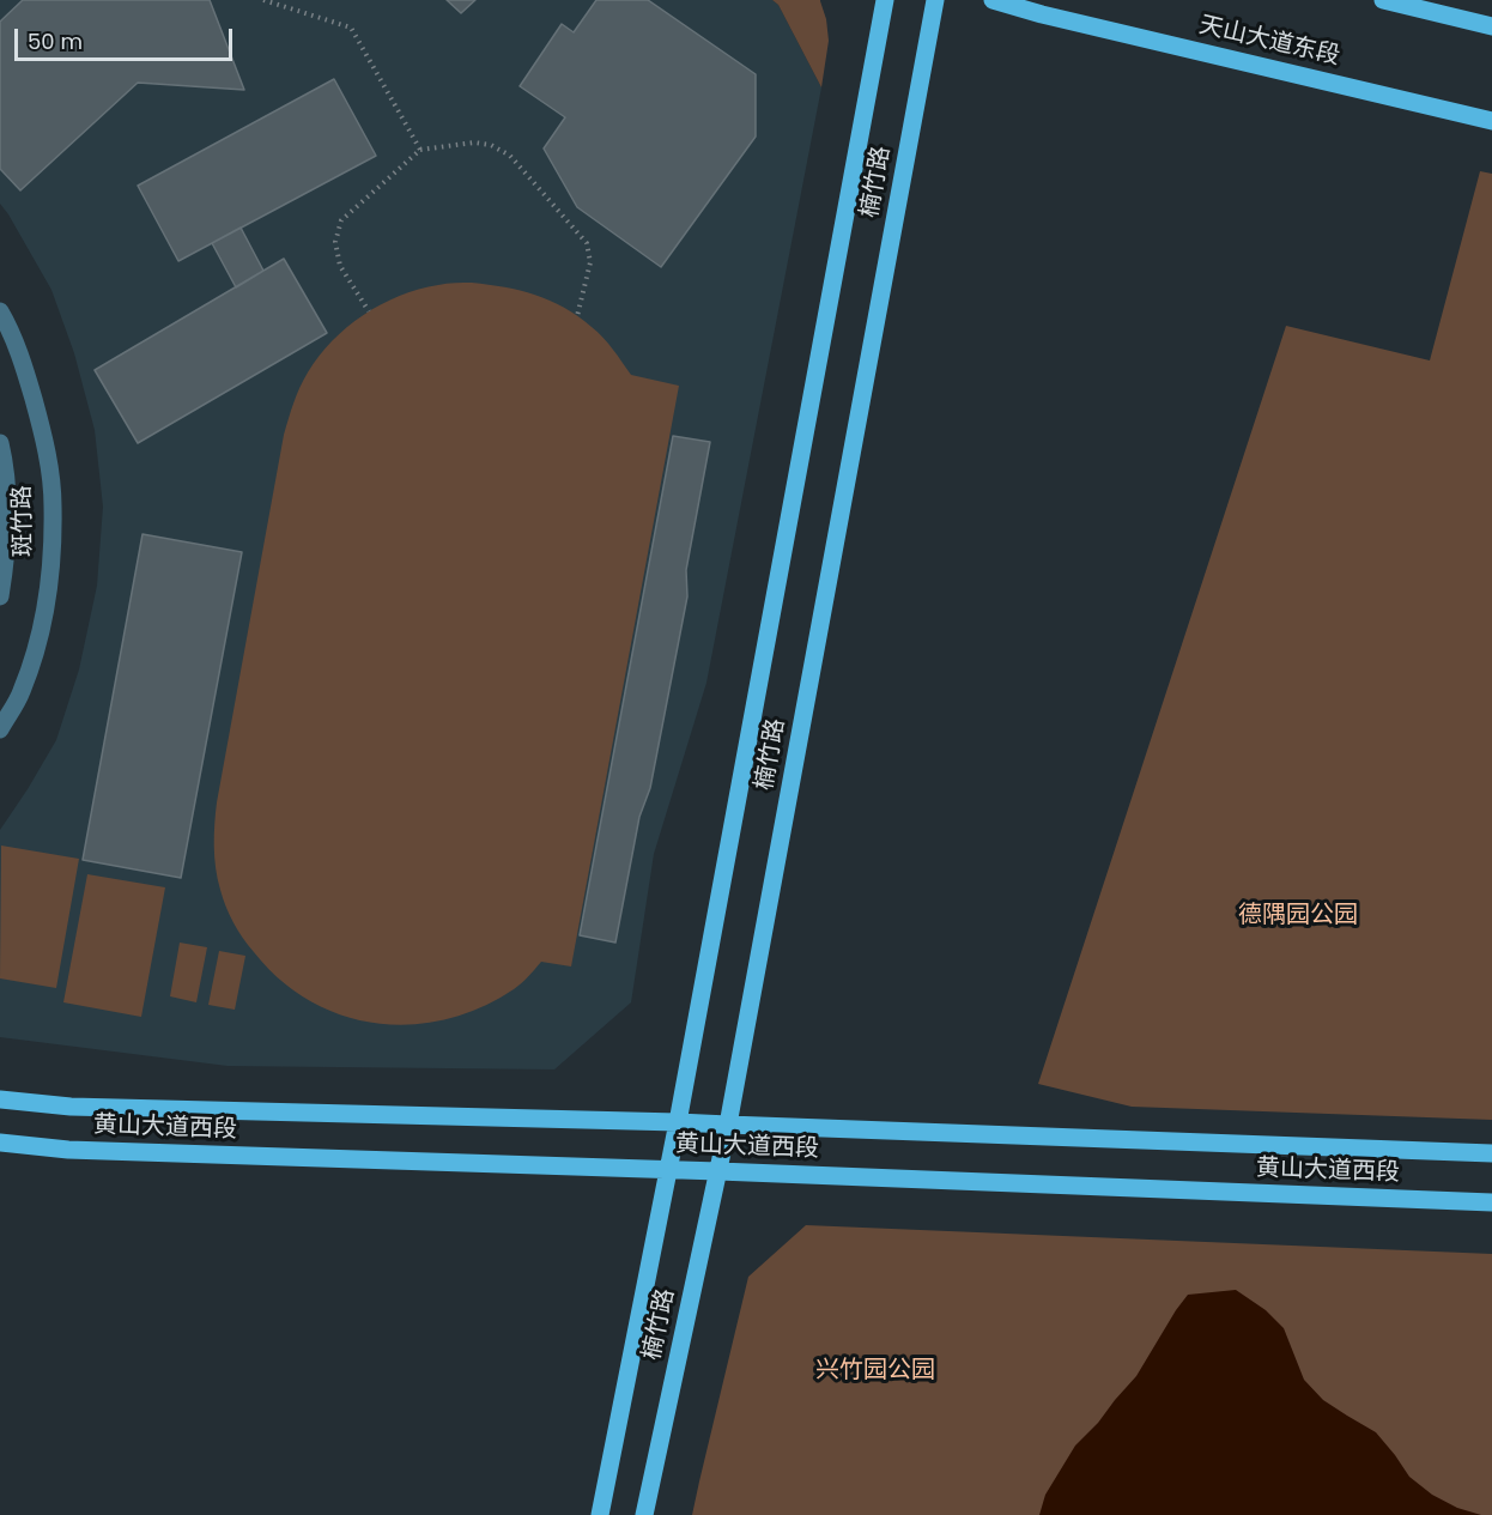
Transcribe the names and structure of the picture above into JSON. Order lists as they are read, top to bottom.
{
  "streets": {
    "main road": ["天山大道东段", "楠竹路", "黄山大道西段"],
    "street": ["斑竹路"]
  },
  "crossings": [
    ["楠竹路", "黄山大道西段"]
  ],
  "parks": ["德隅园公园", "兴竹园公园"],
  "scale_bar": "50 m"
}
